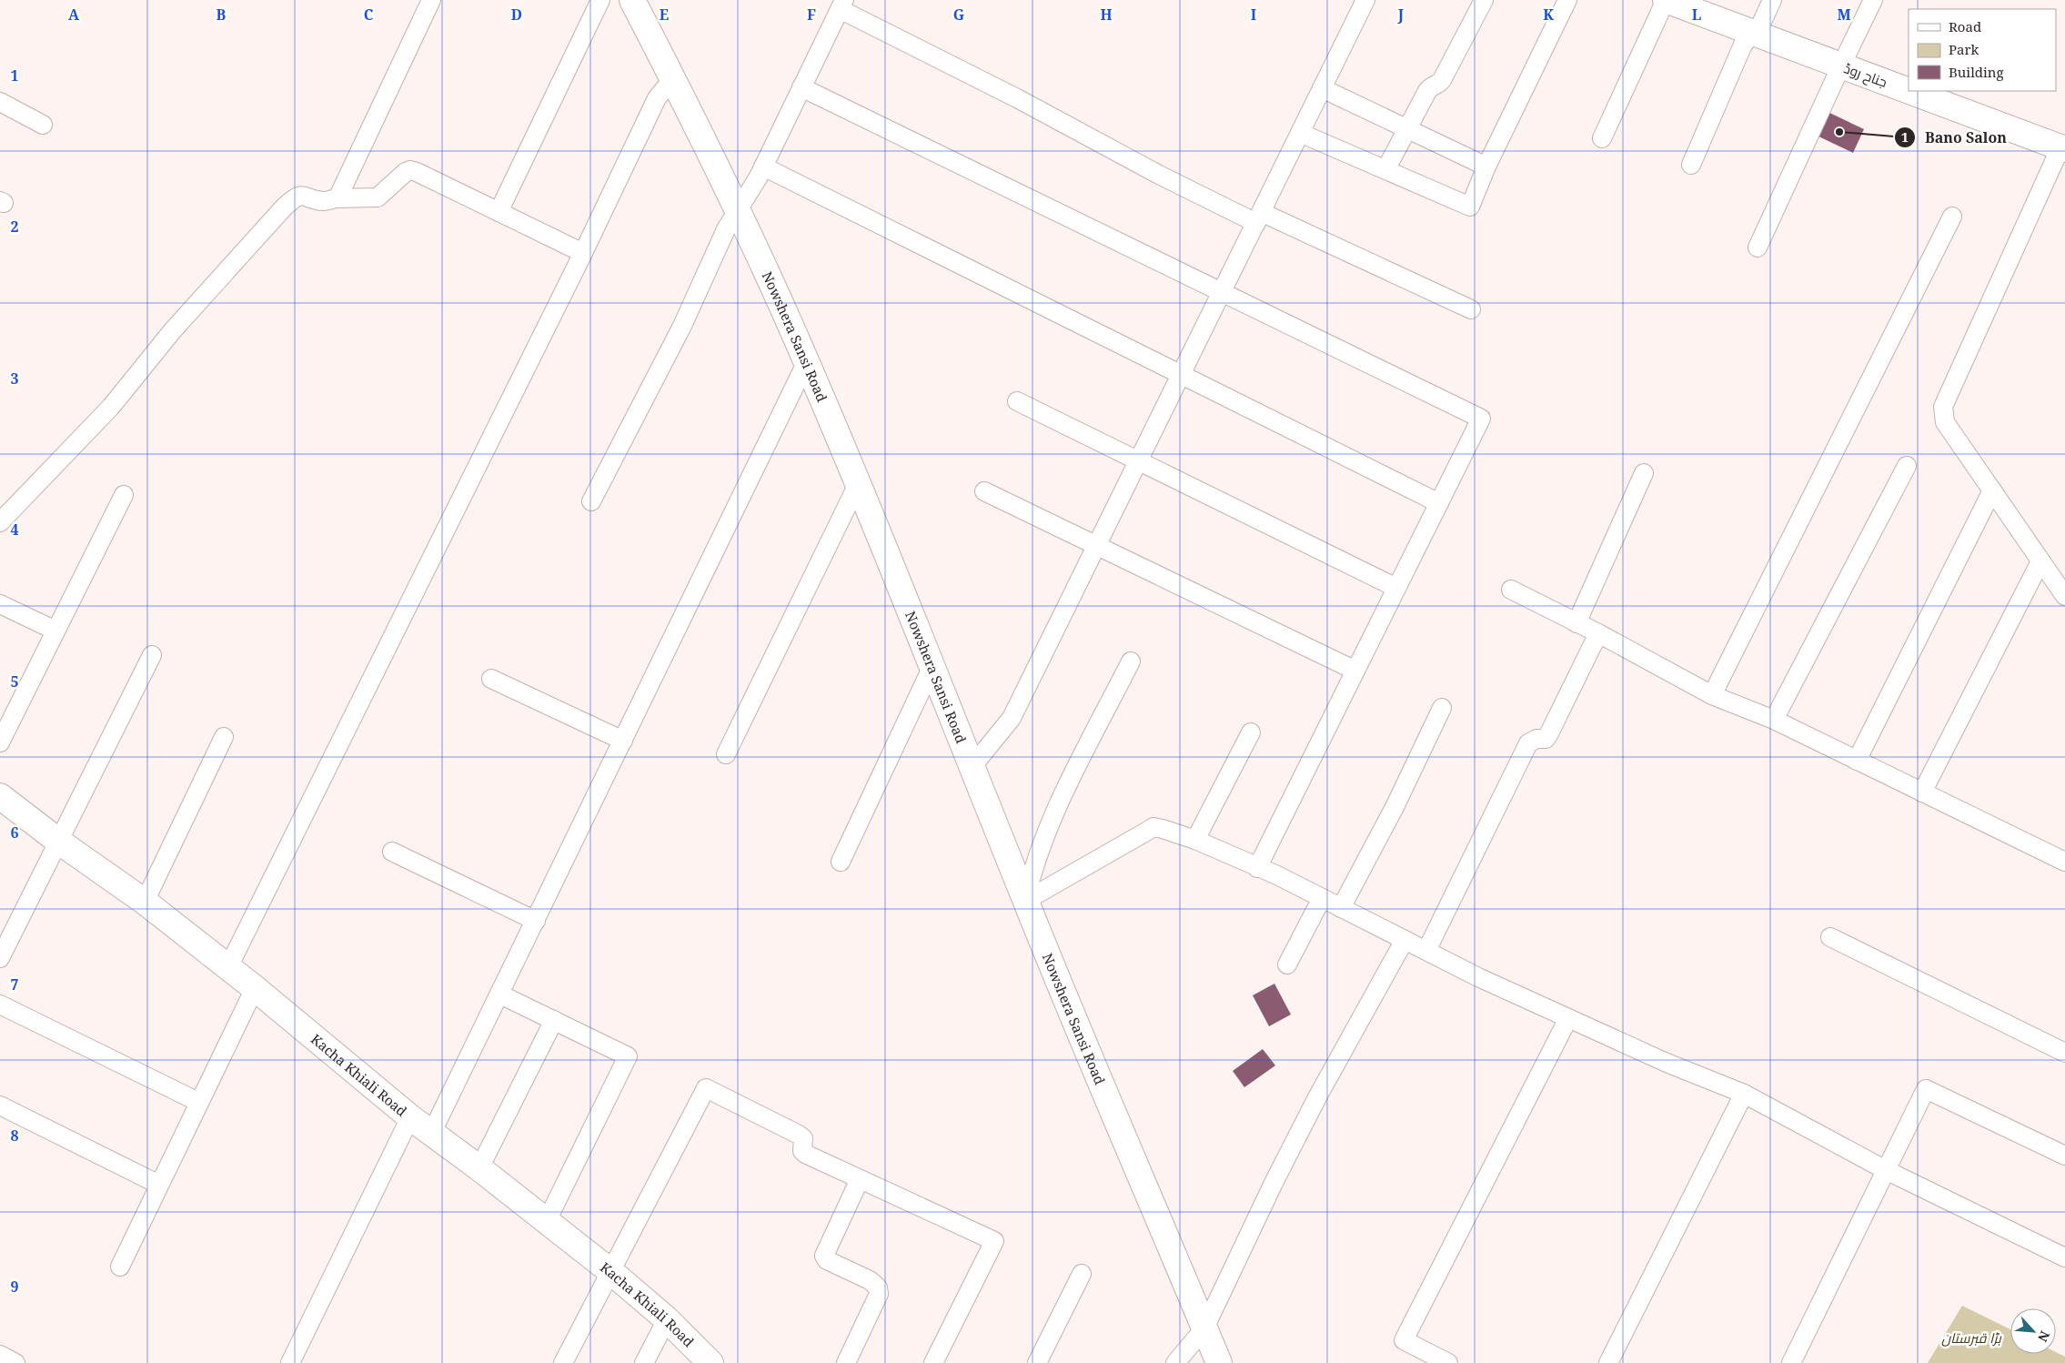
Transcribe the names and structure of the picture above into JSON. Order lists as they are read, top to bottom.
{
  "streets": {
    "main road": ["جناح روڈ", "Nowshera Sansi Road", "Kacha Khiali Road"]
  },
  "parks": ["بڑا قبرستان"],
  "places": ["Bano Salon"],
  "legend": ["Road", "Park", "Building"],
  "north": "bottom right",
  "grid": {
    "columns": [
      "A",
      "B",
      "C",
      "D",
      "E",
      "F",
      "G",
      "H",
      "I",
      "J",
      "K",
      "L",
      "M"
    ],
    "rows": [
      "1",
      "2",
      "3",
      "4",
      "5",
      "6",
      "7",
      "8",
      "9"
    ]
  }
}
